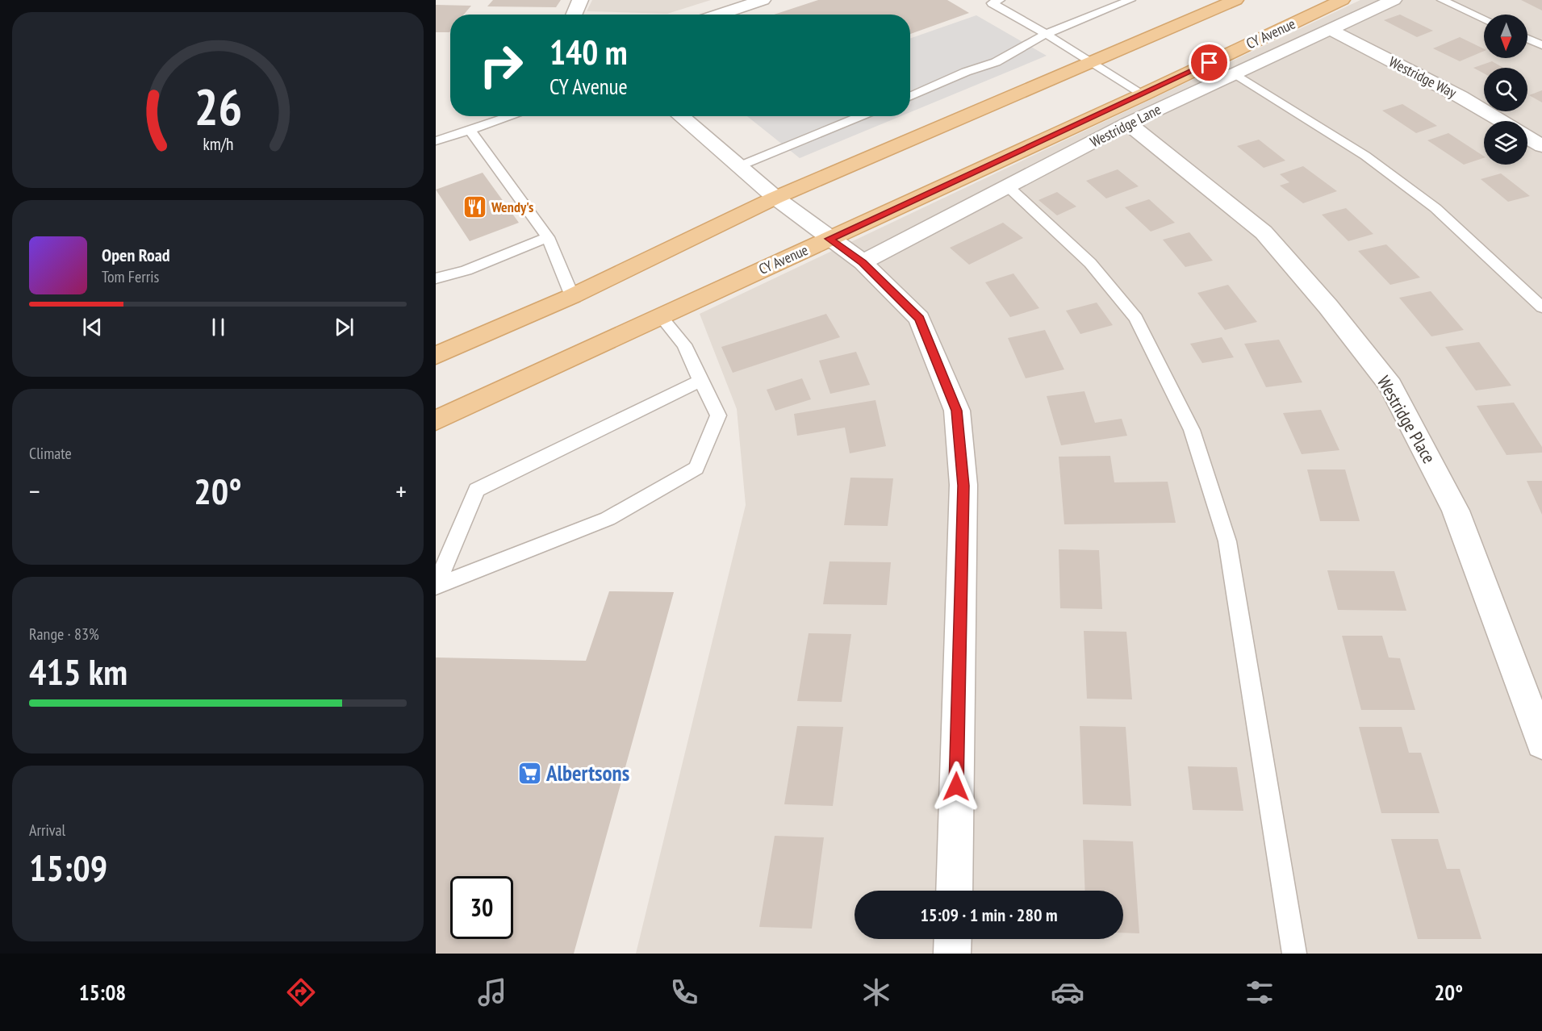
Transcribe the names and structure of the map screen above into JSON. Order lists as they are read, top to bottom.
{
  "streets": {
    "main road": ["CY Avenue"],
    "street": ["Westridge Way", "Westridge Lane", "Westridge Place"]
  },
  "crossings": [
    ["Westridge Way", "Westridge Lane"],
    ["Westridge Lane", "Westridge Place"]
  ],
  "places": {
    "restaurant": ["Wendy's"],
    "supermarket": ["Albertsons"]
  },
  "north": "bottom",
  "page": {
    "turn": ["140 m", "CY Avenue"],
    "song": ["Open Road", "Tom Ferris"],
    "tile": [
      "Climate",
      ["Range · 83%", "415 km"],
      ["Arrival", "15:09"]
    ],
    "heat": ["−", "20°", "+"],
    "limit": "30",
    "trip": "15:09 · 1 min · 280 m",
    "tabs": ["15:08", "20°"],
    "gauge": ["26", "km/h"]
  }
}
